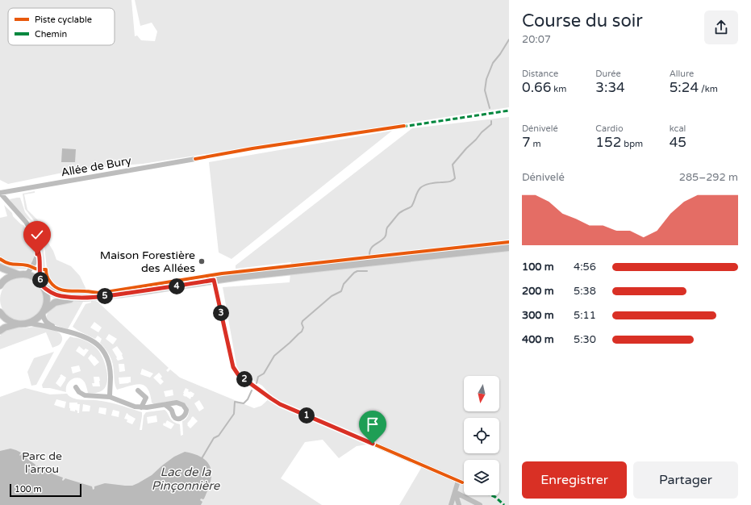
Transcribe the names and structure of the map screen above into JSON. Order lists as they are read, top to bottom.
{
  "streets": {
    "street": ["Allée de Bury"]
  },
  "water": ["Lac de la Pinçonnière"],
  "parks": ["Parc de l'arrou"],
  "places": ["Maison Forestière des Allées"],
  "legend": ["Piste cyclable", "Chemin"],
  "scale_bar": "100 m",
  "north": "bottom",
  "page": {
    "heading": ["Course du soir", "20:07"],
    "stats": [
      ["Distance", "0.66 km"],
      ["Durée", "3:34"],
      ["Allure", "5:24 /km"],
      ["Dénivelé", "7 m"],
      ["Cardio", "152 bpm"],
      ["kcal", "45"]
    ],
    "chart": ["Dénivelé", "285–292 m"],
    "list": [
      {
        "name": "100 m",
        "note": "4:56"
      },
      {
        "name": "200 m",
        "note": "5:38"
      },
      {
        "name": "300 m",
        "note": "5:11"
      },
      {
        "name": "400 m",
        "note": "5:30"
      }
    ],
    "pins": [
      "6",
      "4",
      "5",
      "3",
      "2",
      "1"
    ],
    "buttons": ["Enregistrer", "Partager"],
    "scale": "100 m"
  }
}
